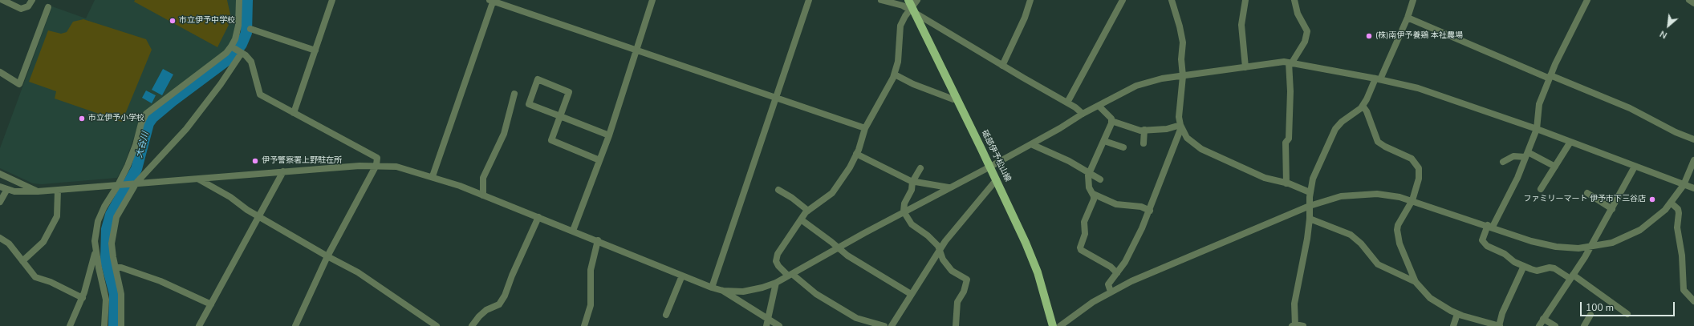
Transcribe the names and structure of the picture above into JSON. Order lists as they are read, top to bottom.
{
  "streets": {
    "main road": ["砥部伊予松山線"]
  },
  "water": ["大谷川"],
  "places": [
    "市立伊予中学校",
    "(株)南伊予養鶏 本社農場",
    "市立伊予小学校",
    "伊予警察署上野駐在所",
    "ファミリーマート 伊予市下三谷店"
  ],
  "scale_bar": "100 m",
  "north": "bottom left"
}
